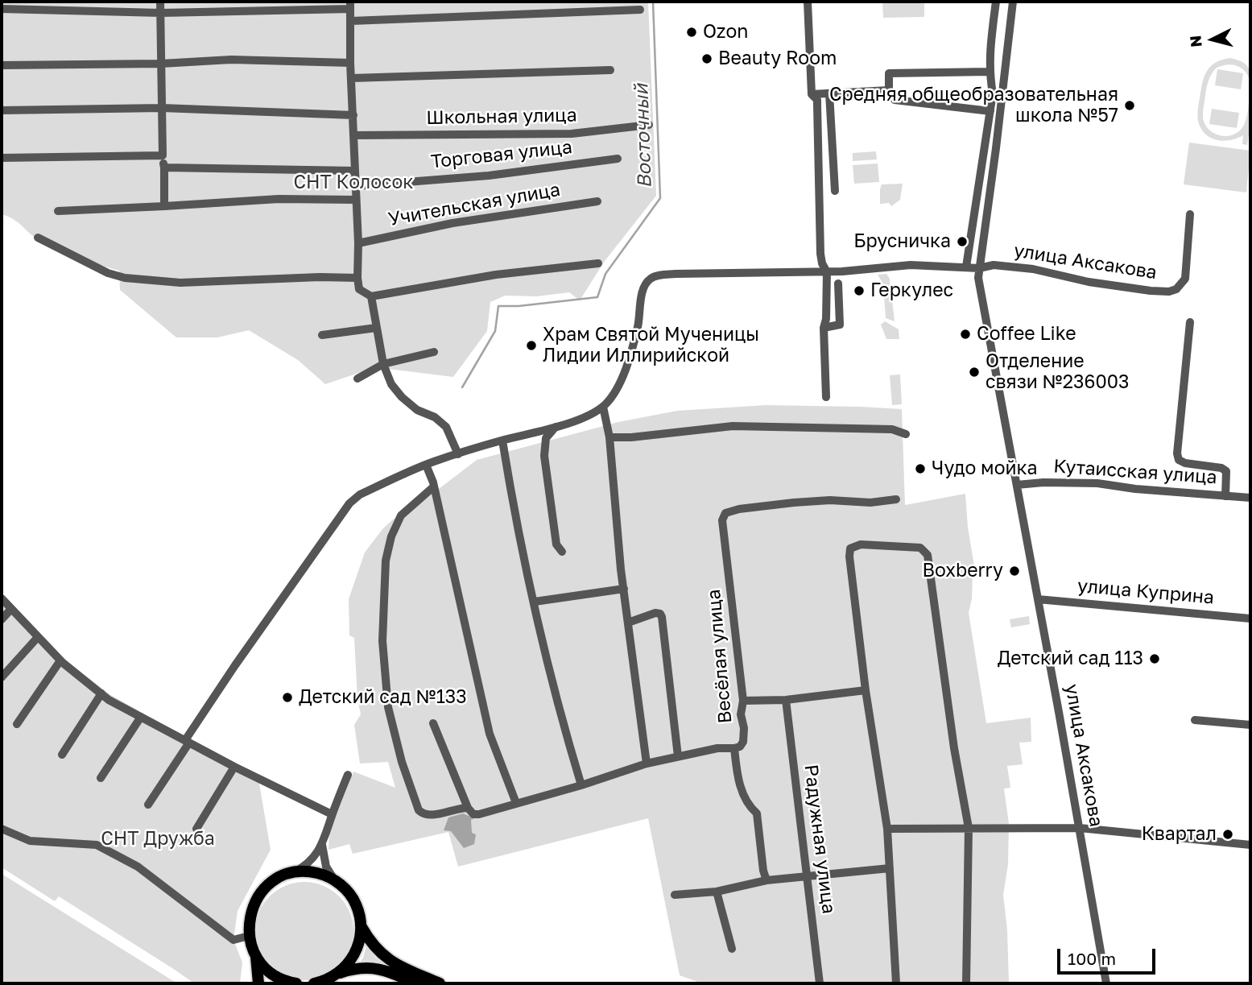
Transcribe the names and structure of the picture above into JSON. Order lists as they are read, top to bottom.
{
  "streets": {
    "street": [
      "Школьная улица",
      "Торговая улица",
      "Учительская улица",
      "улица Аксакова",
      "Кутаисская улица",
      "улица Куприна",
      "Весёлая улица",
      "Радужная улица"
    ]
  },
  "crossings": [
    ["улица Аксакова", "Кутаисская улица"],
    ["улица Аксакова", "улица Куприна"]
  ],
  "water": ["Восточный"],
  "parks": ["СНТ Колосок", "СНТ Дружба"],
  "places": [
    "Ozon",
    "Beauty Room",
    "Средняя общеобразовательная школа №57",
    "Брусничка",
    "Геркулес",
    "Coffee Like",
    "Храм Святой Мученицы Лидии Иллирийской",
    "Отделение связи №236003",
    "Чудо мойка",
    "Boxberry",
    "Детский сад 113",
    "Детский сад №133",
    "Квартал"
  ],
  "scale_bar": "100 m",
  "north": "left"
}
